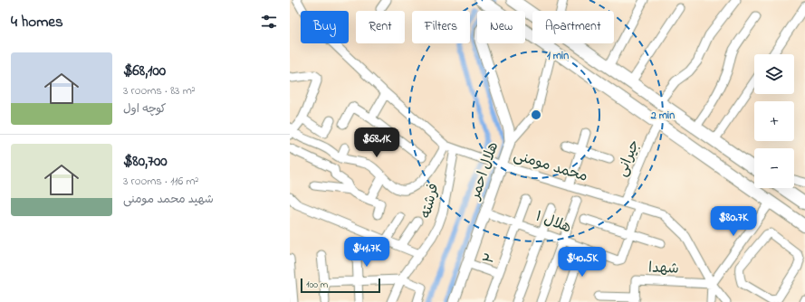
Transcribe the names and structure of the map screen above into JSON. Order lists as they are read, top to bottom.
{
  "streets": {
    "main road": ["هلال احمر"],
    "street": [
      "جیرانی",
      "محمد مومنی",
      "فرشته",
      "هلال ۱",
      "۲",
      "شهدا"
    ]
  },
  "crossings": [
    ["جیرانی", "محمد مومنی"],
    ["محمد مومنی", "هلال احمر"],
    ["محمد مومنی", "فرشته"],
    ["محمد مومنی", "هلال ۱"],
    ["محمد مومنی", "شهدا"],
    ["هلال احمر", "هلال ۱"],
    ["هلال ۱", "۲"]
  ],
  "scale_bar": "100 m",
  "page": {
    "heading": "4 homes",
    "chip": [
      "Buy",
      "Rent",
      "Filters",
      "New",
      "Apartment"
    ],
    "list": [
      {
        "name": "$68,100",
        "note": "3 rooms · 83 m² · کوچه اول"
      },
      {
        "name": "$80,700",
        "note": "3 rooms · 116 m² · شهید محمد مومنی"
      }
    ],
    "map_buttons": ["+", "−"],
    "price": [
      "$68.1K",
      "$80.7K",
      "$41.7K",
      "$40.5K"
    ],
    "scale": "100 m"
  },
  "rings": ["1 min", "2 min"]
}
